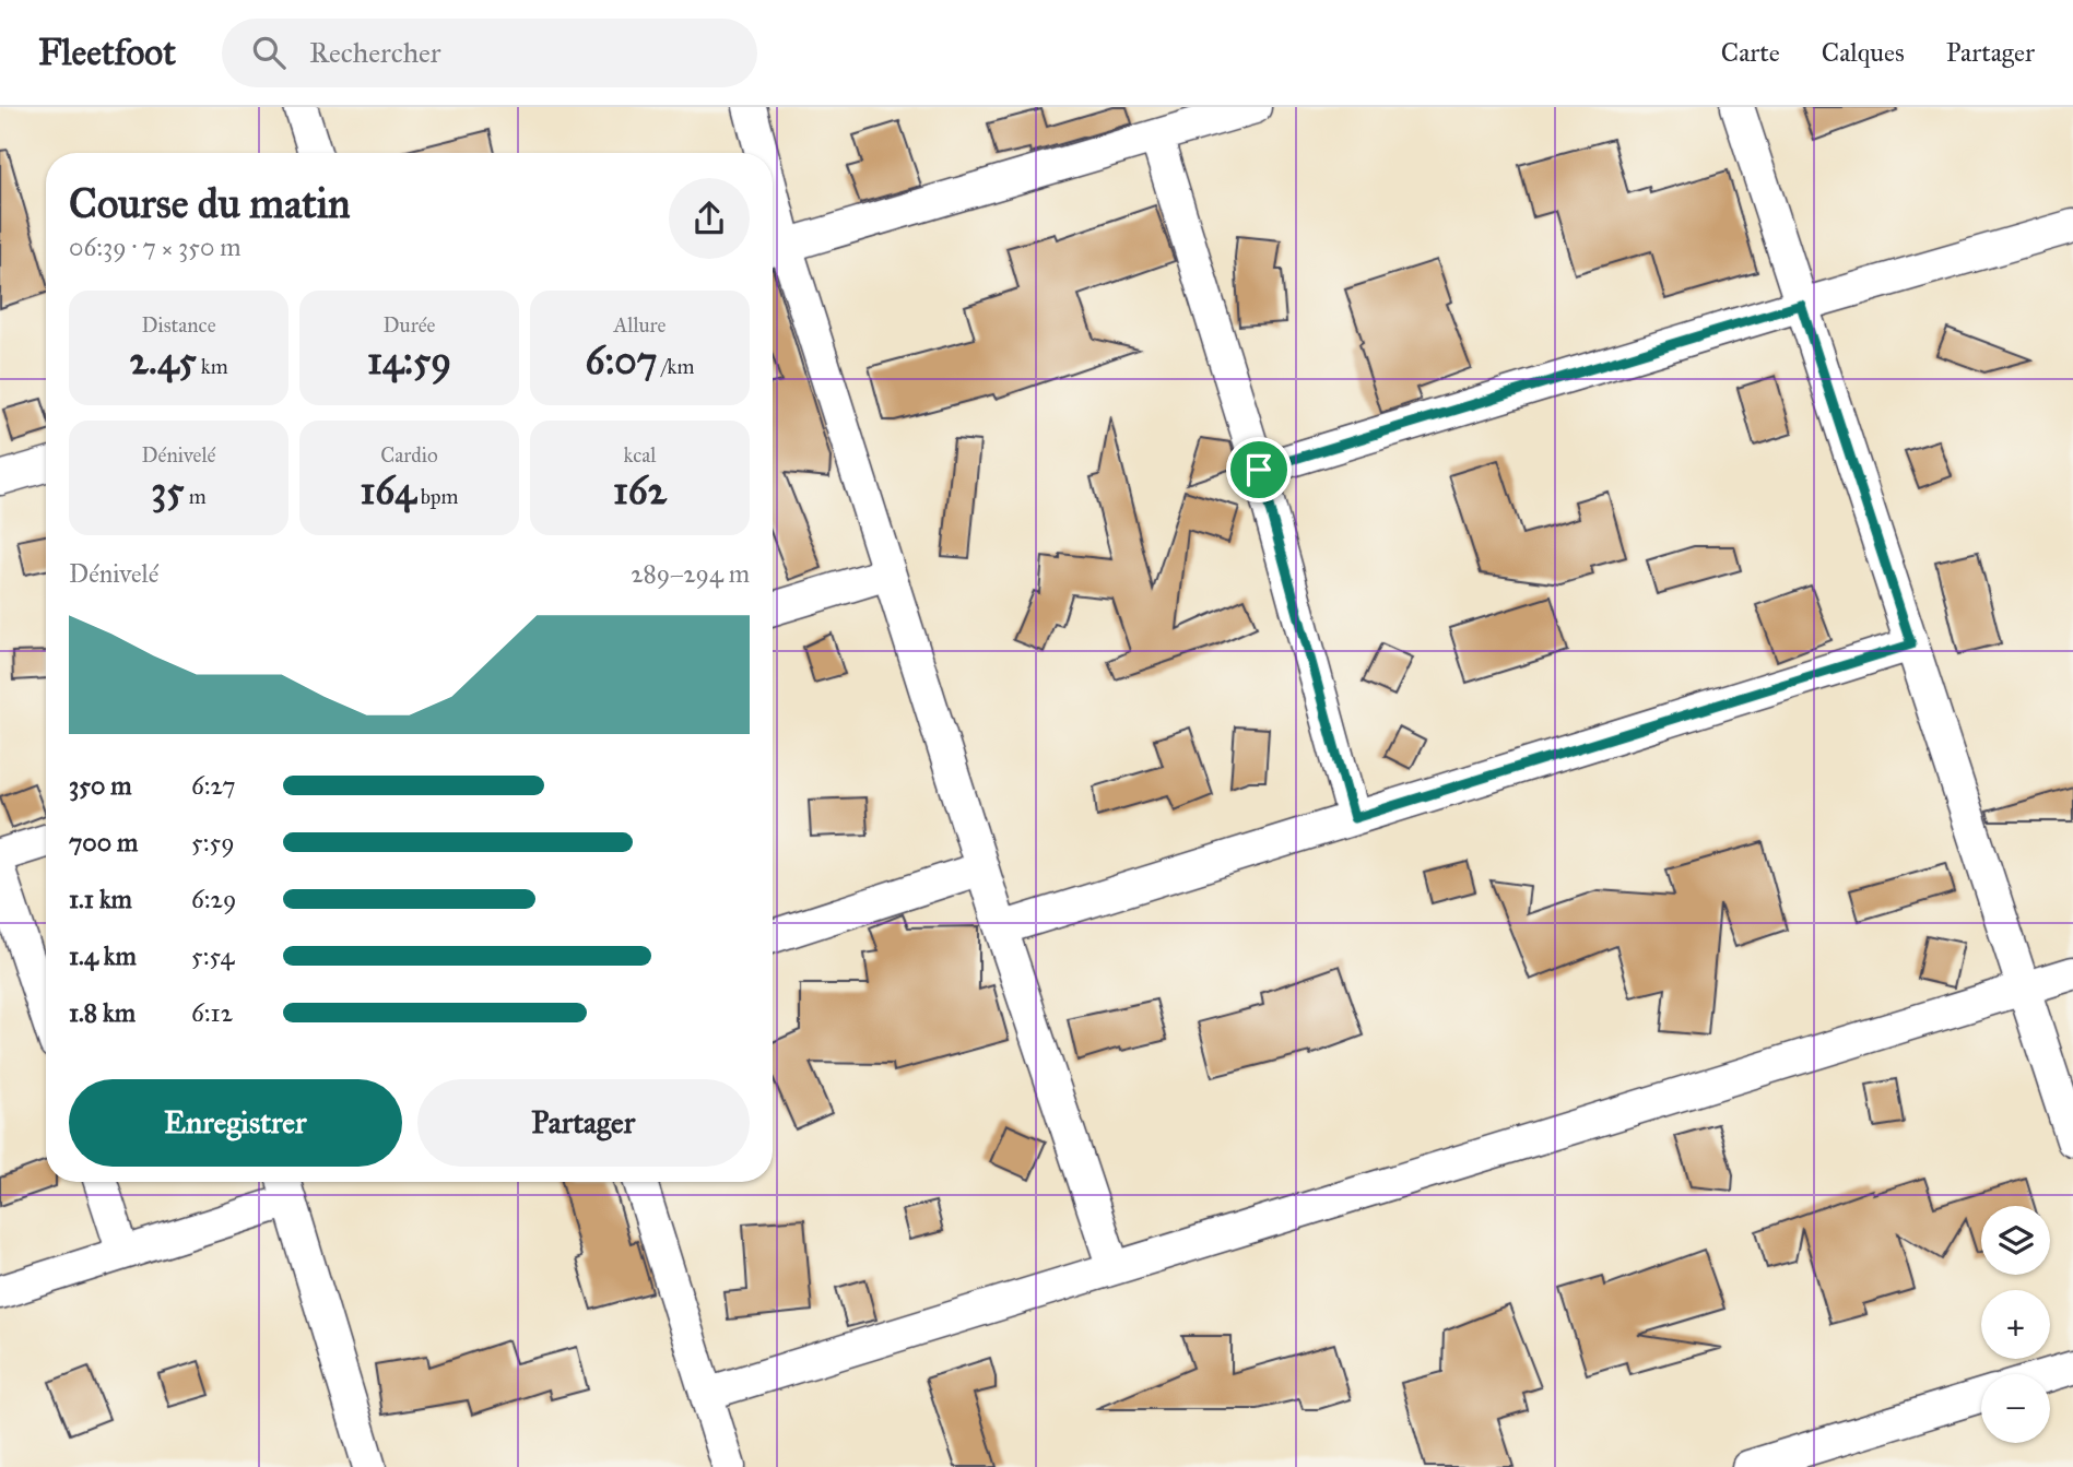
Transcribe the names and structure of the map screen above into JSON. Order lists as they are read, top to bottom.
{
  "page": {
    "header": "Fleetfoot",
    "search": "Rechercher",
    "nav": ["Carte", "Calques", "Partager"],
    "heading": ["Course du matin", "06:39 · 7 × 350 m"],
    "stats": [
      ["Distance", "2.45 km"],
      ["Durée", "14:59"],
      ["Allure", "6:07 /km"],
      ["Dénivelé", "35 m"],
      ["Cardio", "164 bpm"],
      ["kcal", "162"]
    ],
    "chart": ["Dénivelé", "289–294 m"],
    "list": [
      {
        "name": "350 m",
        "note": "6:27"
      },
      {
        "name": "700 m",
        "note": "5:59"
      },
      {
        "name": "1.1 km",
        "note": "6:29"
      },
      {
        "name": "1.4 km",
        "note": "5:54"
      },
      {
        "name": "1.8 km",
        "note": "6:12"
      }
    ],
    "buttons": ["Enregistrer", "Partager"],
    "map_buttons": ["+", "−"]
  }
}
